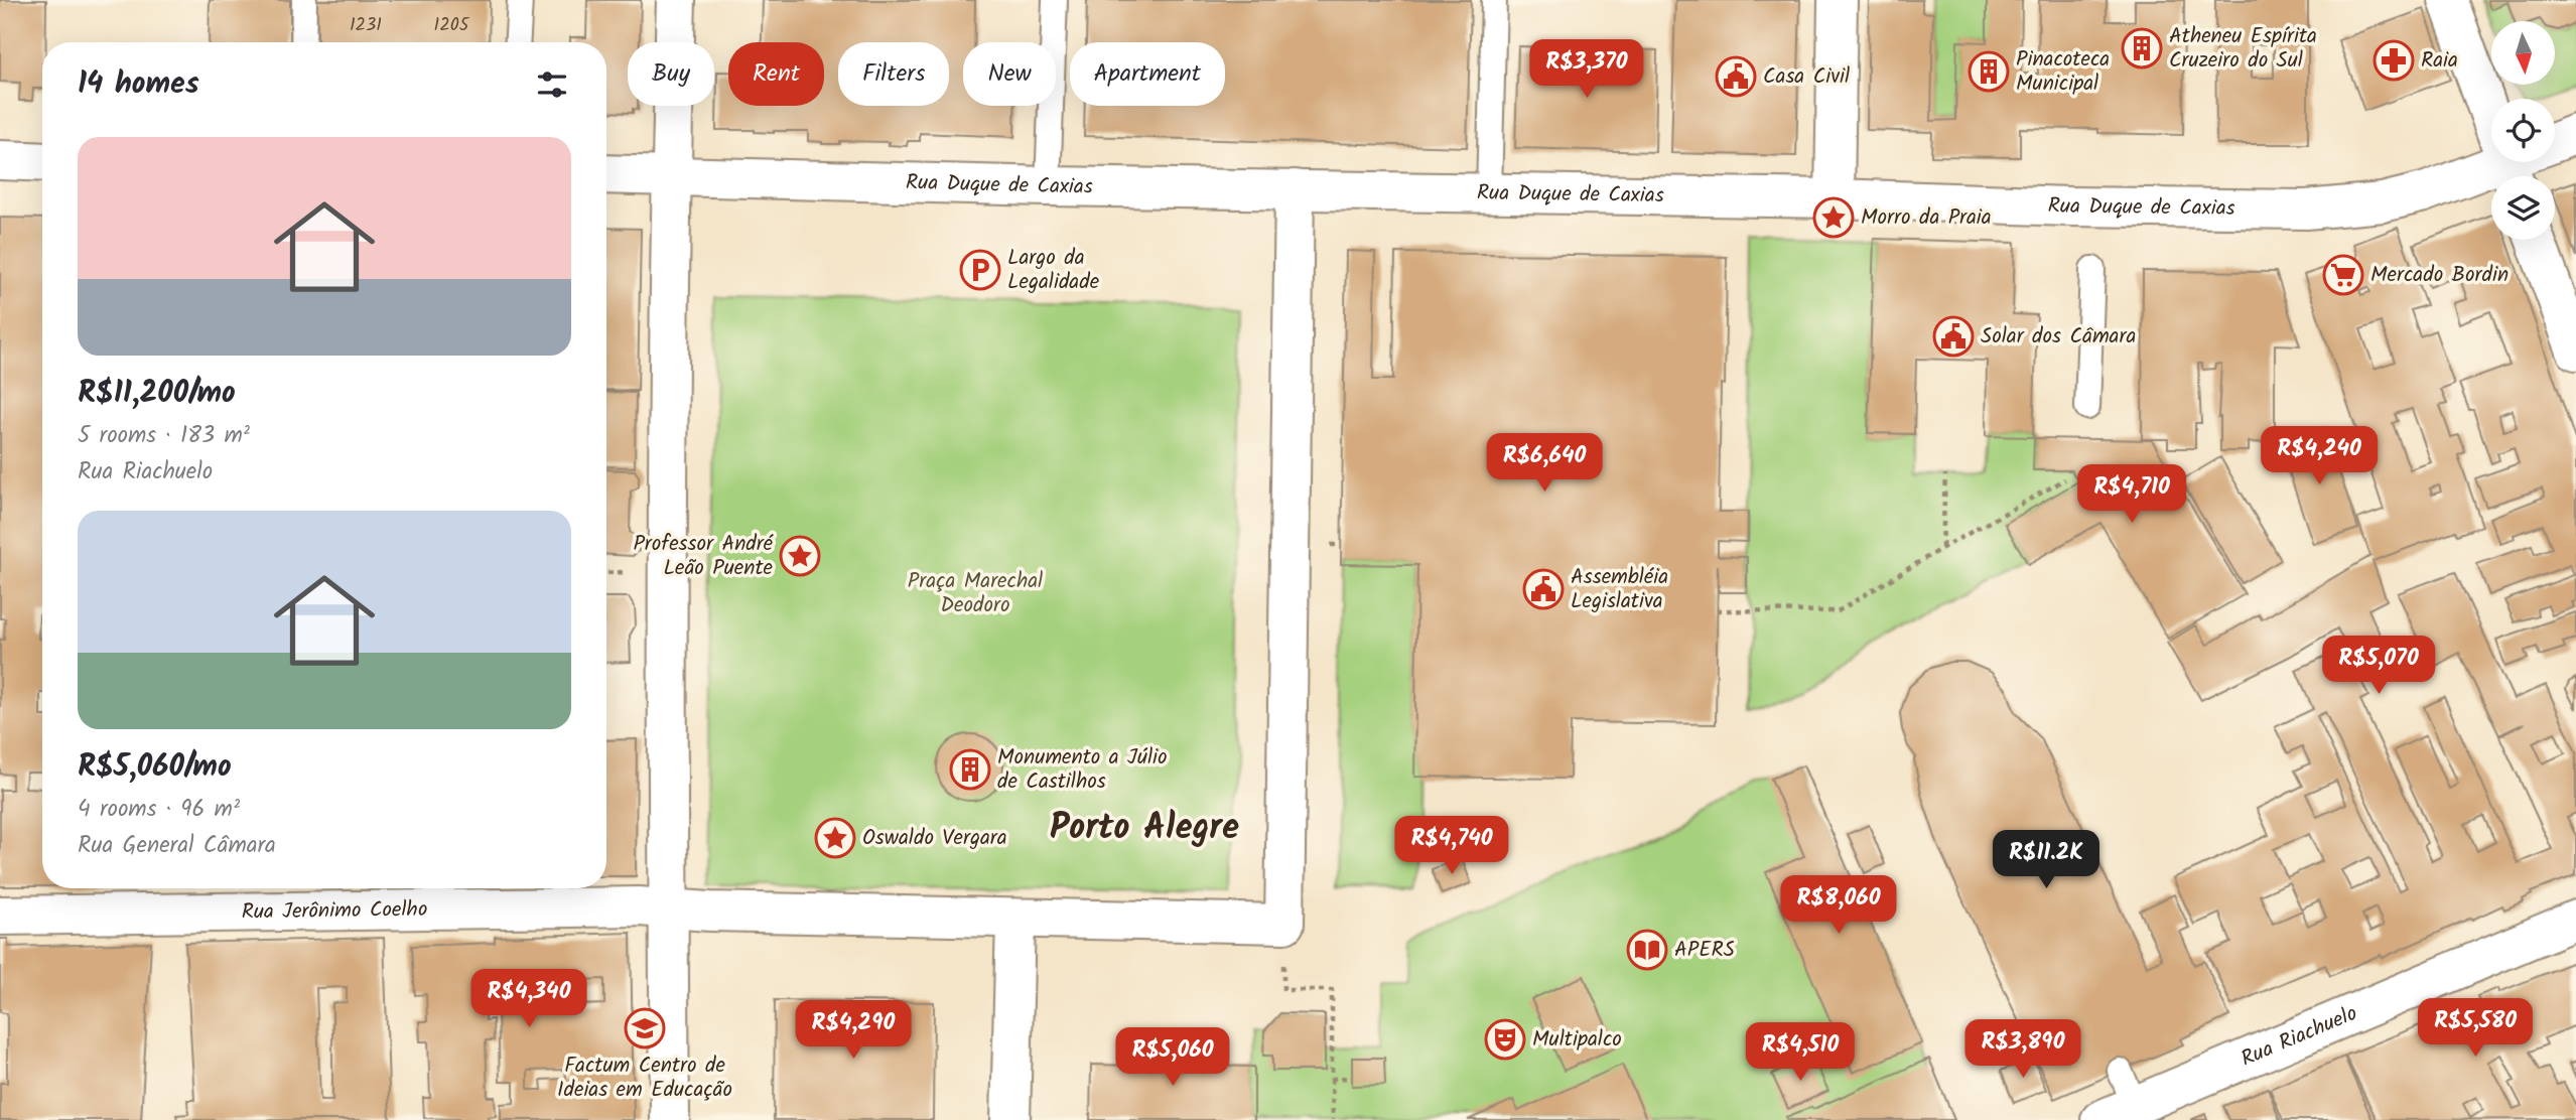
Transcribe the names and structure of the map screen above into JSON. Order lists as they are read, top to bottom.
{
  "streets": {
    "street": ["Rua Duque de Caxias", "Rua Jerônimo Coelho", "Rua Riachuelo"]
  },
  "districts": ["Porto Alegre"],
  "parks": ["Praça Marechal Deodoro"],
  "places": {
    "building": ["Atheneu Espírita Cruzeiro do Sul", "Pinacoteca Municipal", "Monumento a Júlio de Castilhos"],
    "pharmacy": ["Raia"],
    "public building": ["Casa Civil", "Solar dos Câmara", "Assembléia Legislativa"],
    "place": ["Morro da Praia", "Professor André Leão Puente", "Oswaldo Vergara"],
    "parking": ["Largo da Legalidade"],
    "supermarket": ["Mercado Bordin"],
    "library": ["APERS"],
    "school or university": ["Factum Centro de Ideias em Educação"],
    "theatre": ["Multipalco"]
  },
  "house_numbers": ["1231", "1205"],
  "north": "bottom",
  "page": {
    "price": [
      "R$3,370",
      "R$4,240",
      "R$6,640",
      "R$4,710",
      "R$5,070",
      "R$4,740",
      "R$11.2K",
      "R$8,060",
      "R$4,340",
      "R$5,580",
      "R$4,290",
      "R$3,890",
      "R$4,510",
      "R$5,060"
    ],
    "chip": [
      "Buy",
      "Rent",
      "Filters",
      "New",
      "Apartment"
    ],
    "heading": "14 homes",
    "list": [
      {
        "name": "R$11,200/mo",
        "note": "5 rooms · 183 m² · Rua Riachuelo"
      },
      {
        "name": "R$5,060/mo",
        "note": "4 rooms · 96 m² · Rua General Câmara"
      }
    ]
  }
}
